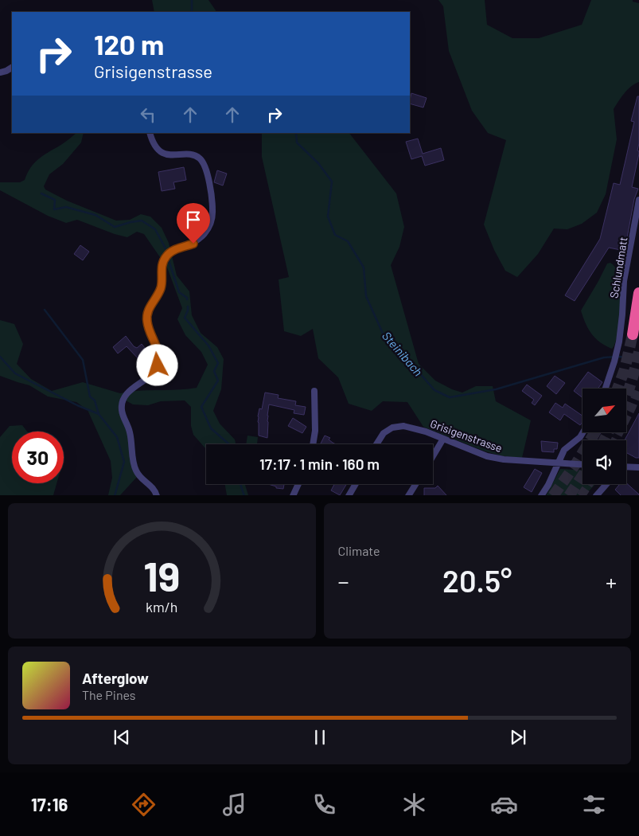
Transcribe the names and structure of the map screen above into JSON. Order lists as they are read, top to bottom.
{
  "streets": {
    "street": ["Schlundmatt", "Grisigenstrasse"]
  },
  "water": ["Steinibach"],
  "north": "top right",
  "page": {
    "turn": ["120 m", "Grisigenstrasse"],
    "limit": "30",
    "trip": "17:17 · 1 min · 160 m",
    "tile": "Climate",
    "heat": ["−", "20.5°", "+"],
    "song": ["Afterglow", "The Pines"],
    "tabs": "17:16",
    "gauge": ["19", "km/h"]
  }
}
